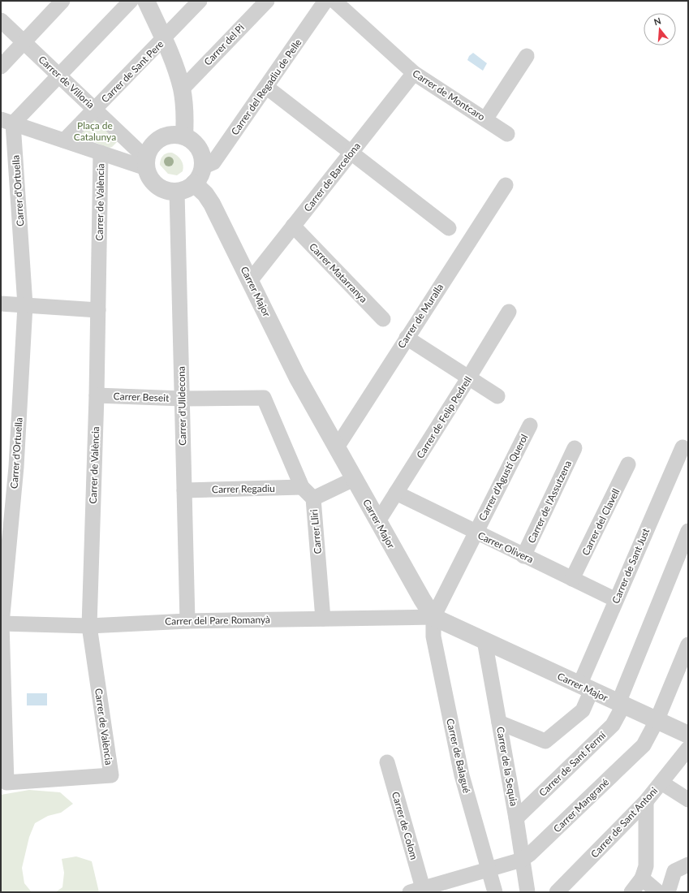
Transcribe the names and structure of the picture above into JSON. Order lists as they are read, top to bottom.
{
  "streets": {
    "street": [
      "Carrer del Pi",
      "Carrer de Sant Pere",
      "Carrer de Villoria",
      "Carrer del Regadiu de Pelle",
      "Carrer de Montcaro",
      "Carrer de Barcelona",
      "Carrer d'Ortuella",
      "Carrer de València",
      "Carrer Matarranya",
      "Carrer Major",
      "Carrer de Muralla",
      "Carrer Beseit",
      "Carrer d'Ulldecona",
      "Carrer de Felip Pedrell",
      "Carrer d'Agustí Querol",
      "Carrer Regadiu",
      "Carrer de l'Assutzena",
      "Carrer del Clavell",
      "Carrer Lliri",
      "Carrer Olivera",
      "Carrer de Sant Just",
      "Carrer del Pare Romanyà",
      "Carrer de Balagué",
      "Carrer de Sant Fermí",
      "Carrer de la Sequia",
      "Carrer Mangrané",
      "Carrer de Sant Antoni",
      "Carrer de Colom"
    ]
  },
  "crossings": [
    ["Carrer de Sant Pere", "Carrer de Villoria"],
    ["Carrer de Villoria", "Carrer del Regadiu de Pelle"],
    ["Carrer de Villoria", "Carrer Major"],
    ["Carrer de Villoria", "Carrer d'Ulldecona"],
    ["Carrer del Regadiu de Pelle", "Carrer Major"],
    ["Carrer del Regadiu de Pelle", "Carrer d'Ulldecona"],
    ["Carrer de Montcaro", "Carrer de Barcelona"],
    ["Carrer de Barcelona", "Carrer Matarranya"],
    ["Carrer de Barcelona", "Carrer Major"],
    ["Carrer d'Ortuella", "Carrer de València"],
    ["Carrer d'Ortuella", "Carrer del Pare Romanyà"],
    ["Carrer de València", "Carrer Beseit"],
    ["Carrer de València", "Carrer del Pare Romanyà"],
    ["Carrer Major", "Carrer de Muralla"],
    ["Carrer Major", "Carrer d'Ulldecona"],
    ["Carrer Major", "Carrer de Felip Pedrell"],
    ["Carrer Major", "Carrer d'Agustí Querol"],
    ["Carrer Major", "Carrer de Sant Just"],
    ["Carrer Major", "Carrer del Pare Romanyà"],
    ["Carrer Major", "Carrer de Balagué"],
    ["Carrer Major", "Carrer de Sant Fermí"],
    ["Carrer Major", "Carrer de la Sequia"],
    ["Carrer Major", "Carrer Mangrané"],
    ["Carrer Beseit", "Carrer d'Ulldecona"],
    ["Carrer Beseit", "Carrer Lliri"],
    ["Carrer d'Ulldecona", "Carrer Regadiu"],
    ["Carrer d'Ulldecona", "Carrer del Pare Romanyà"],
    ["Carrer de Felip Pedrell", "Carrer Olivera"],
    ["Carrer d'Agustí Querol", "Carrer Olivera"],
    ["Carrer d'Agustí Querol", "Carrer del Pare Romanyà"],
    ["Carrer d'Agustí Querol", "Carrer de Balagué"],
    ["Carrer Regadiu", "Carrer Lliri"],
    ["Carrer de l'Assutzena", "Carrer Olivera"],
    ["Carrer del Clavell", "Carrer Olivera"],
    ["Carrer Lliri", "Carrer del Pare Romanyà"],
    ["Carrer Olivera", "Carrer de Sant Just"],
    ["Carrer de Sant Just", "Carrer de la Sequia"],
    ["Carrer del Pare Romanyà", "Carrer de Balagué"],
    ["Carrer de Balagué", "Carrer Mangrané"],
    ["Carrer de Sant Fermí", "Carrer de la Sequia"],
    ["Carrer de la Sequia", "Carrer Mangrané"],
    ["Carrer Mangrané", "Carrer de Colom"]
  ],
  "parks": ["Plaça de Catalunya"],
  "north": "top"
}
